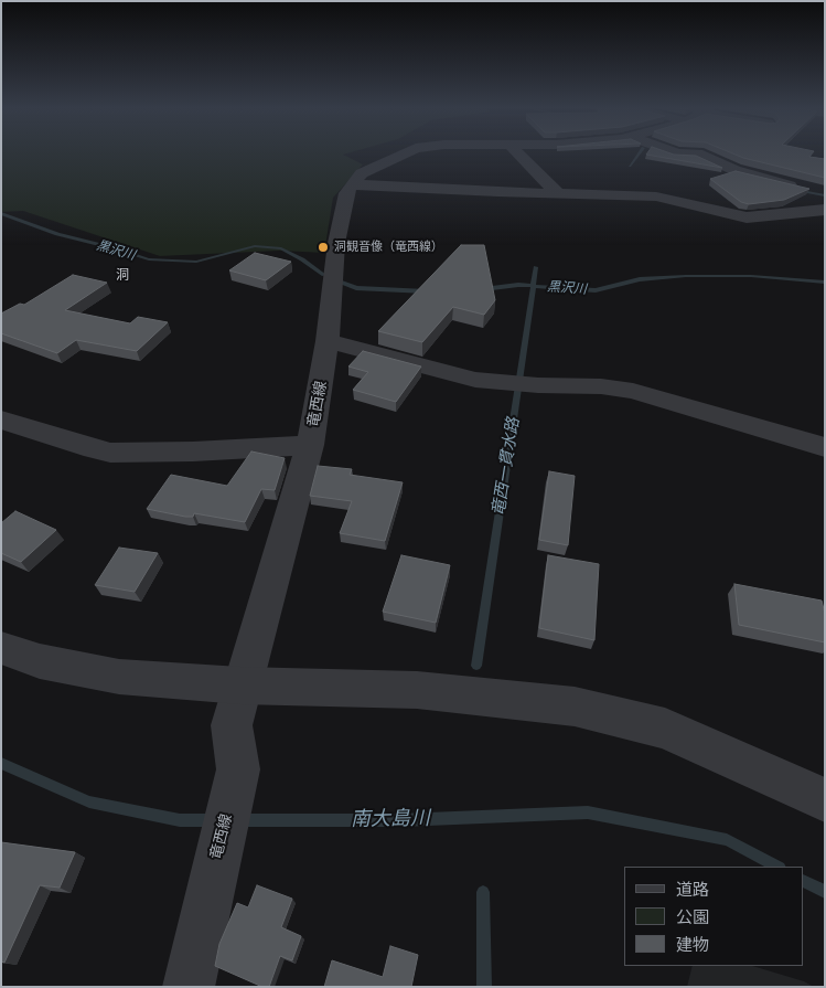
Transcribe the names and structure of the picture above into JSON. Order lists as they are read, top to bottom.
{
  "streets": {
    "street": ["竜西線"]
  },
  "districts": ["洞"],
  "water": ["黒沢川", "竜西一貫水路", "南大島川"],
  "places": ["洞観音像（竜西線）"],
  "legend": ["道路", "公園", "建物"]
}
